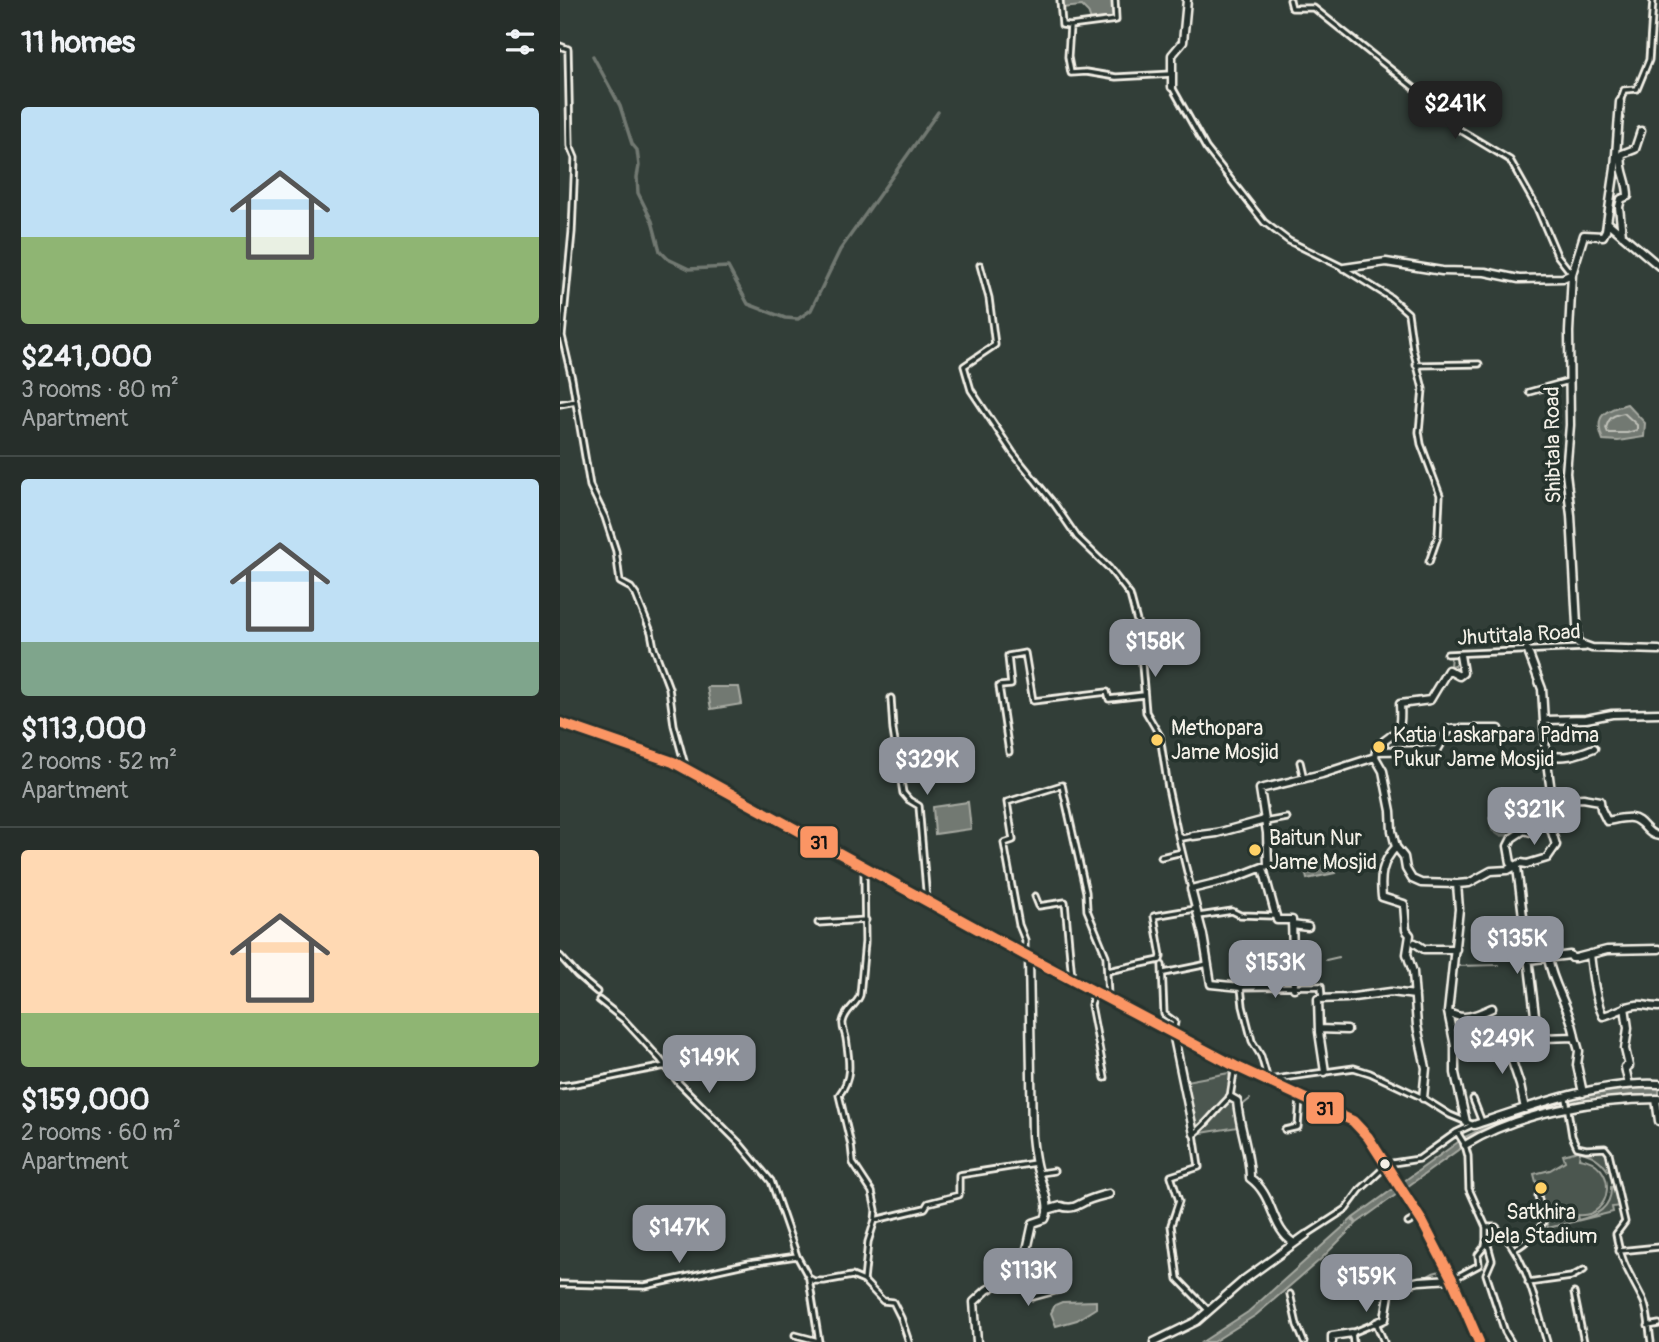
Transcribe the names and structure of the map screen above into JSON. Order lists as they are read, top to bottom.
{
  "streets": {
    "street": ["Shibtala Road", "Jhutitala Road"]
  },
  "crossings": [
    ["Shibtala Road", "Jhutitala Road"]
  ],
  "places": [
    "Methopara Jame Mosjid",
    "Katia Laskarpara Padma Pukur Jame Mosjid",
    "Baitun Nur Jame Mosjid",
    "Satkhira Jela Stadium"
  ],
  "lines": ["transit line 31"],
  "page": {
    "heading": "11 homes",
    "price": [
      "$241K",
      "$158K",
      "$329K",
      "$321K",
      "$135K",
      "$153K",
      "$249K",
      "$149K",
      "$147K",
      "$113K",
      "$159K"
    ],
    "list": [
      {
        "name": "$241,000",
        "note": "3 rooms · 80 m² · Apartment"
      },
      {
        "name": "$113,000",
        "note": "2 rooms · 52 m² · Apartment"
      },
      {
        "name": "$159,000",
        "note": "2 rooms · 60 m² · Apartment"
      }
    ]
  }
}
